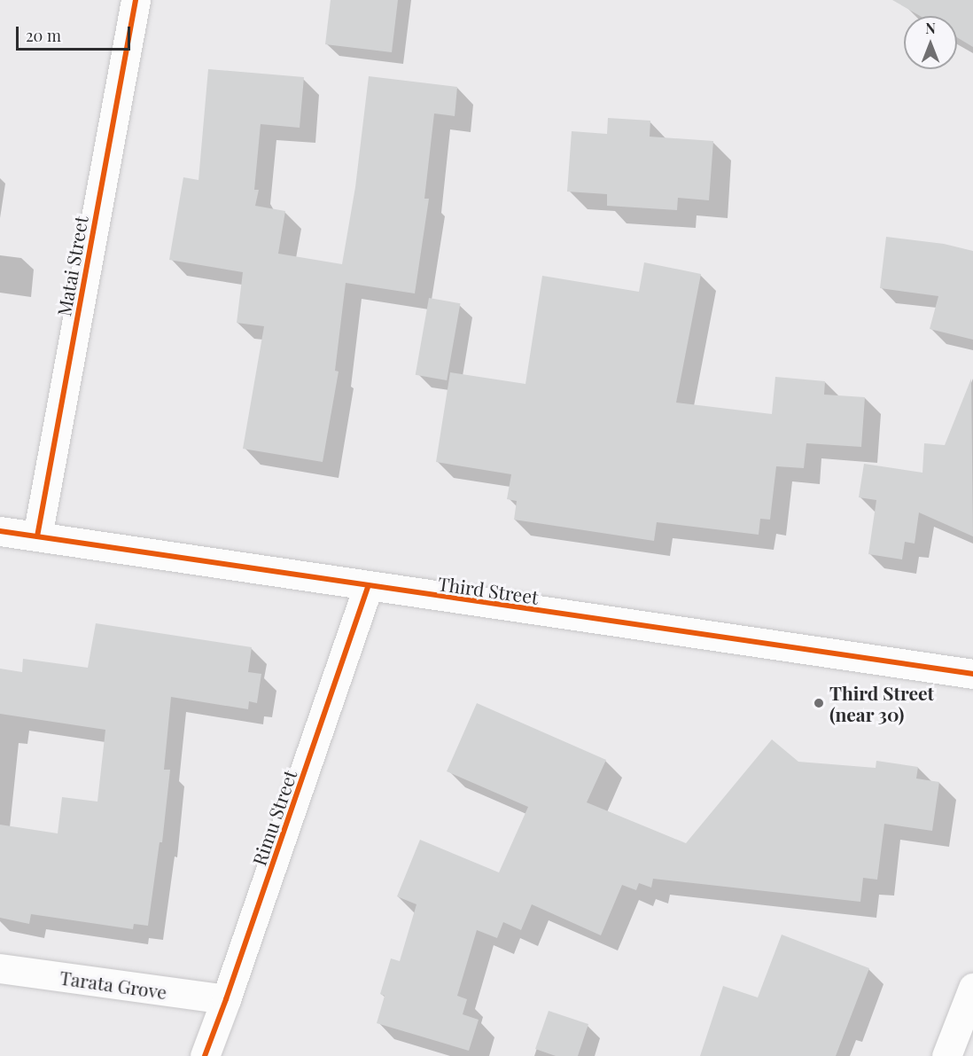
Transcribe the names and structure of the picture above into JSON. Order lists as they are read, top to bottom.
{
  "streets": {
    "street": [
      "Matai Street",
      "Third Street",
      "Rimu Street",
      "Tarata Grove"
    ]
  },
  "crossings": [
    ["Matai Street", "Third Street"],
    ["Third Street", "Rimu Street"],
    ["Rimu Street", "Tarata Grove"]
  ],
  "places": ["Third Street (near 30)"],
  "scale_bar": "20 m",
  "north": "top"
}
